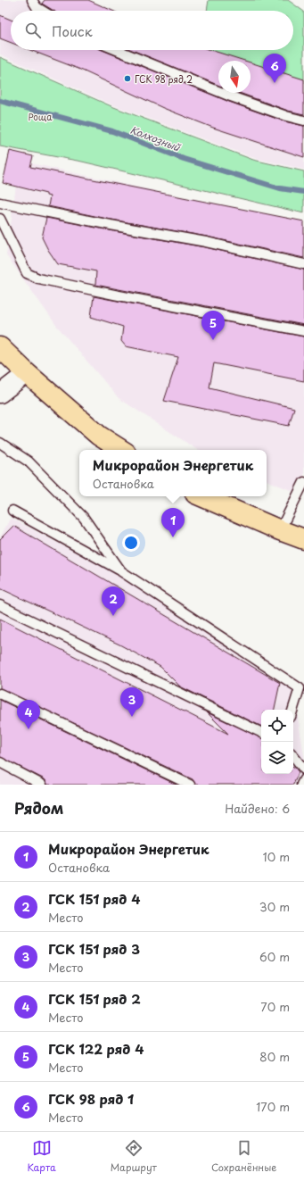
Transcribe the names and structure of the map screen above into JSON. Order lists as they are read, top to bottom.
{
  "water": ["Колхозный"],
  "parks": ["Роща"],
  "places": ["ГСК 98 ряд 2"],
  "north": "bottom",
  "page": {
    "search": "Поиск",
    "pins": [
      "6",
      "5",
      "1",
      "2",
      "3",
      "4"
    ],
    "popup": ["Микрорайон Энергетик", "Остановка"],
    "heading": ["Рядом", "Найдено: 6"],
    "list": [
      {
        "mark": "1",
        "name": "Микрорайон Энергетик",
        "note": "Остановка",
        "value": "10 m"
      },
      {
        "mark": "2",
        "name": "ГСК 151 ряд 4",
        "note": "Место",
        "value": "30 m"
      },
      {
        "mark": "3",
        "name": "ГСК 151 ряд 3",
        "note": "Место",
        "value": "60 m"
      },
      {
        "mark": "4",
        "name": "ГСК 151 ряд 2",
        "note": "Место",
        "value": "70 m"
      },
      {
        "mark": "5",
        "name": "ГСК 122 ряд 4",
        "note": "Место",
        "value": "80 m"
      },
      {
        "mark": "6",
        "name": "ГСК 98 ряд 1",
        "note": "Место",
        "value": "170 m"
      }
    ],
    "nav": ["Карта", "Маршрут", "Сохранённые"]
  }
}
